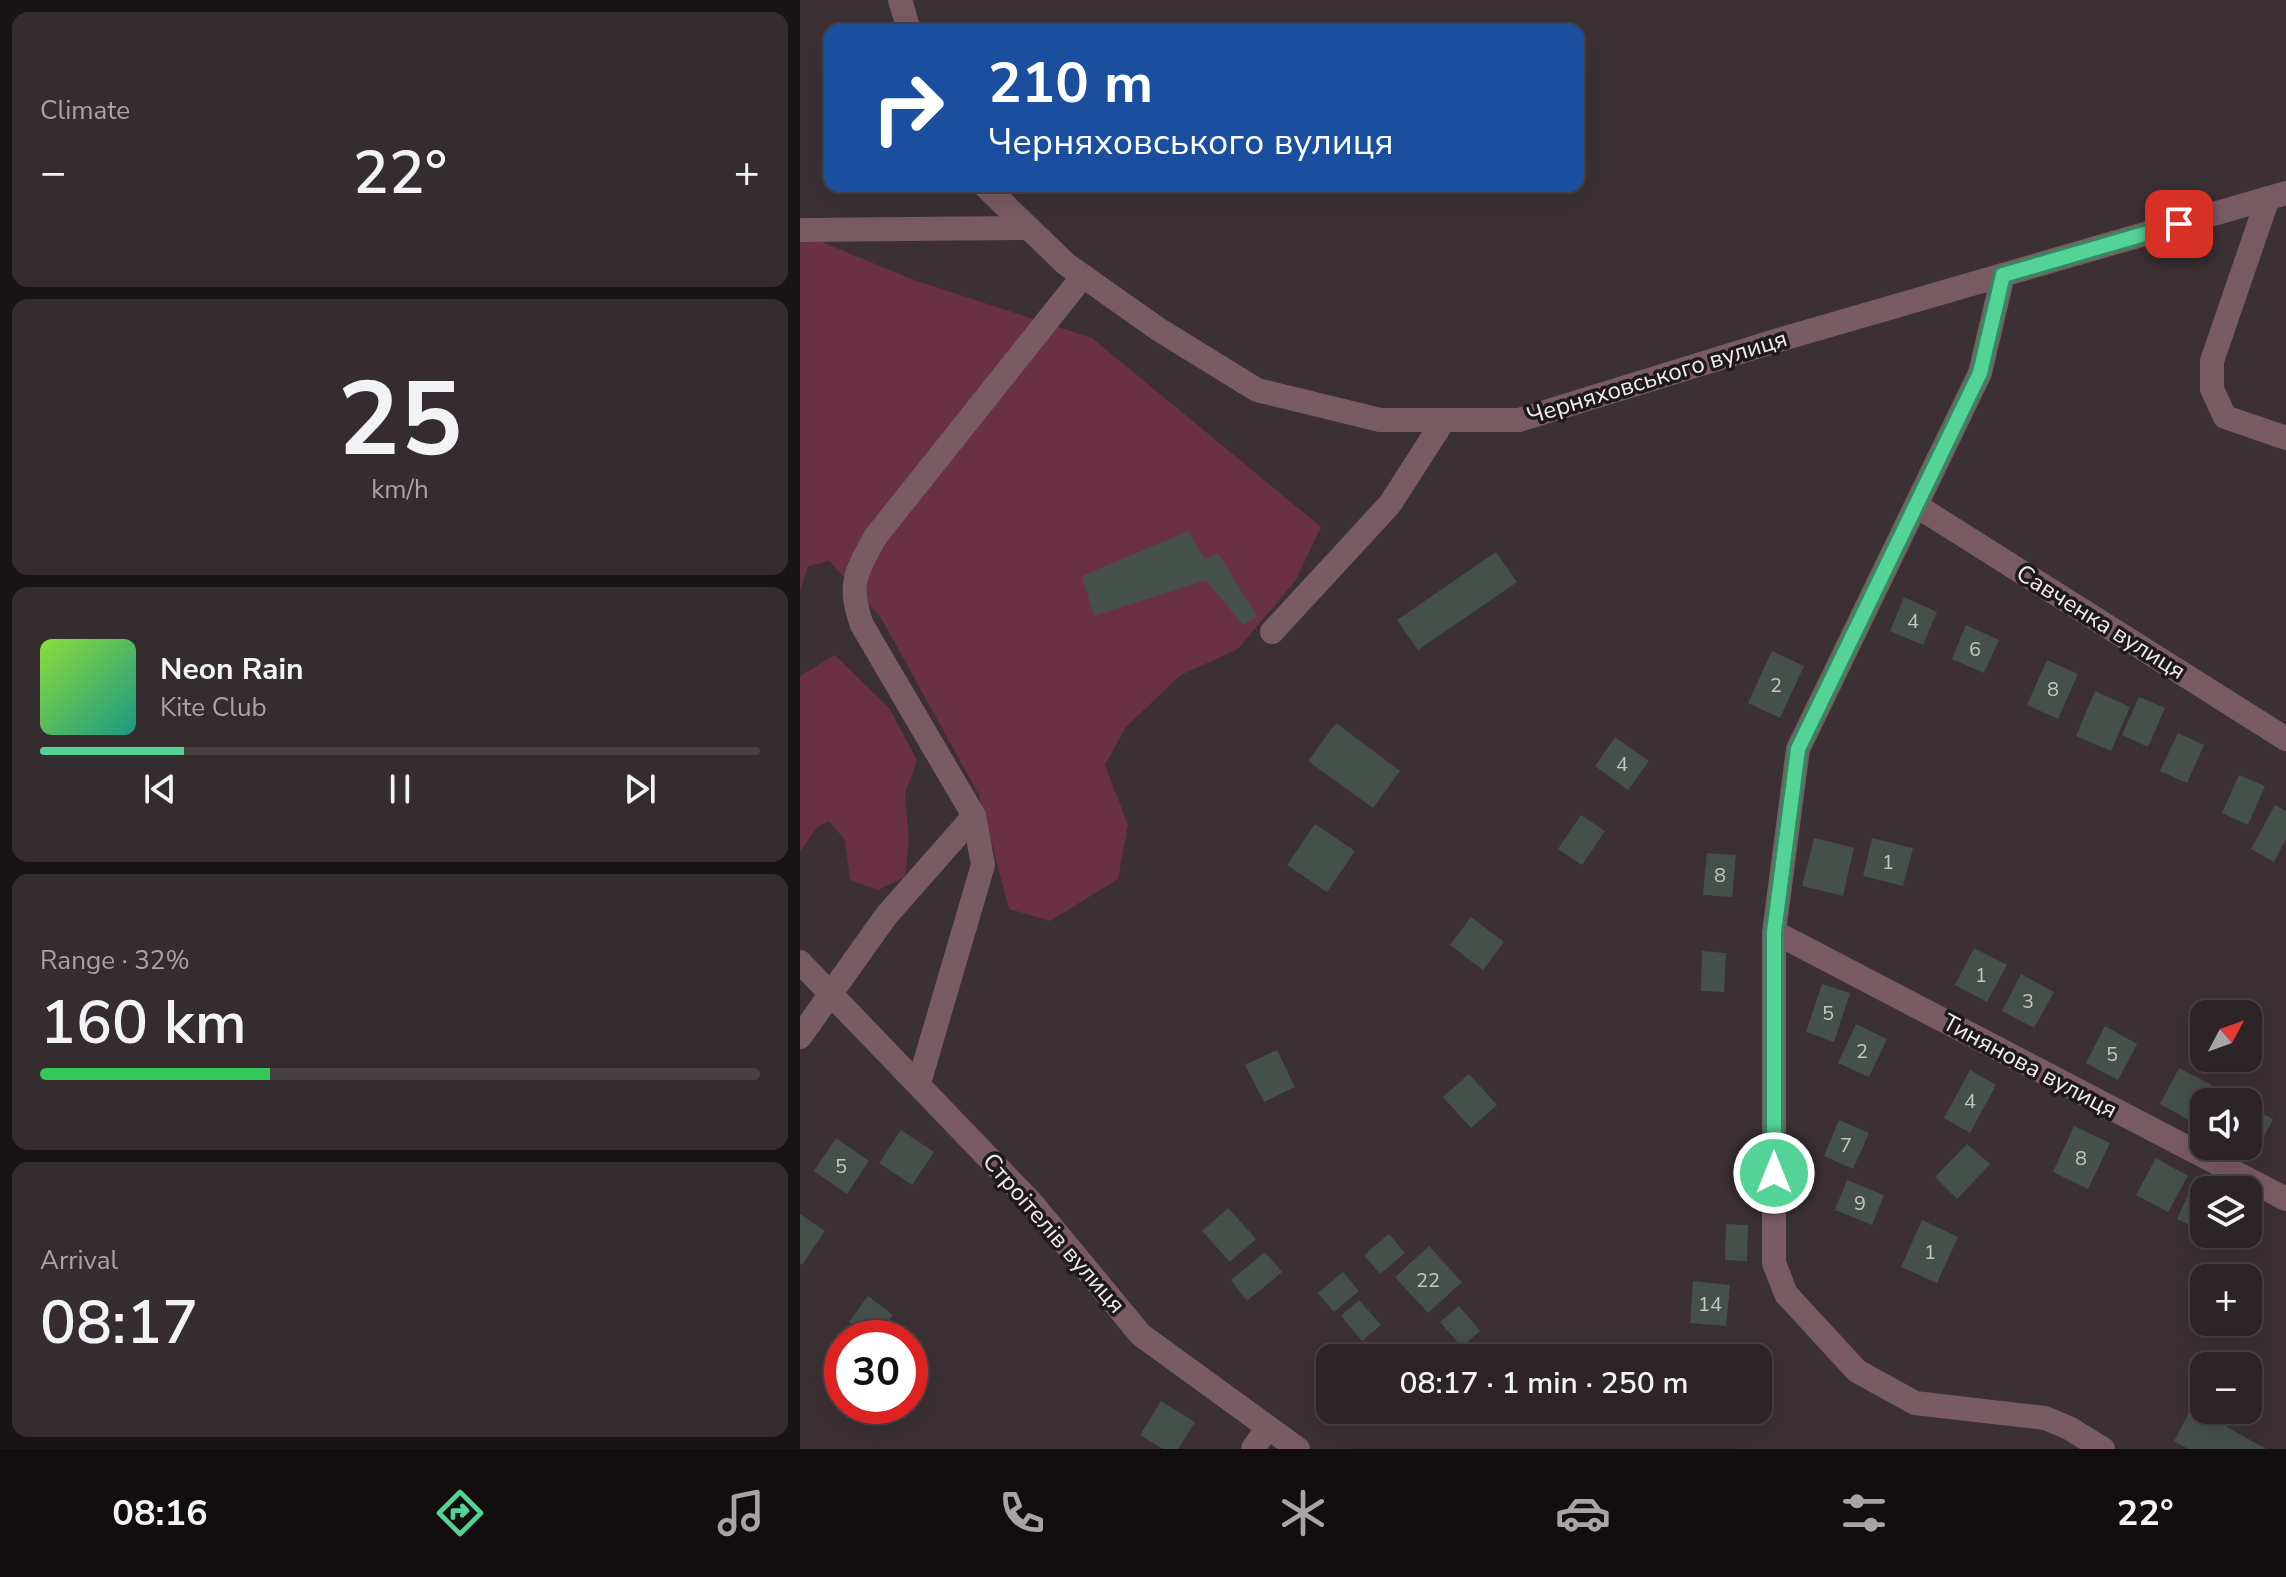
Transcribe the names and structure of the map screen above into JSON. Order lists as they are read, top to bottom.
{
  "streets": {
    "street": [
      "Черняховського вулиця",
      "Савченка вулиця",
      "Тинянова вулиця",
      "Строiтелiв вулиця"
    ]
  },
  "house_numbers": [
    "4",
    "6",
    "2",
    "8",
    "4",
    "1",
    "8",
    "1",
    "3",
    "5",
    "2",
    "5",
    "4",
    "7",
    "8",
    "5",
    "9",
    "1",
    "22",
    "14"
  ],
  "north": "top right",
  "page": {
    "tile": [
      "Climate",
      ["25", "km/h"],
      ["Range · 32%", "160 km"],
      ["Arrival", "08:17"]
    ],
    "turn": ["210 m", "Черняховського вулиця"],
    "heat": ["−", "22°", "+"],
    "song": ["Neon Rain", "Kite Club"],
    "map_buttons": ["+", "−"],
    "limit": "30",
    "trip": "08:17 · 1 min · 250 m",
    "tabs": ["08:16", "22°"]
  }
}
